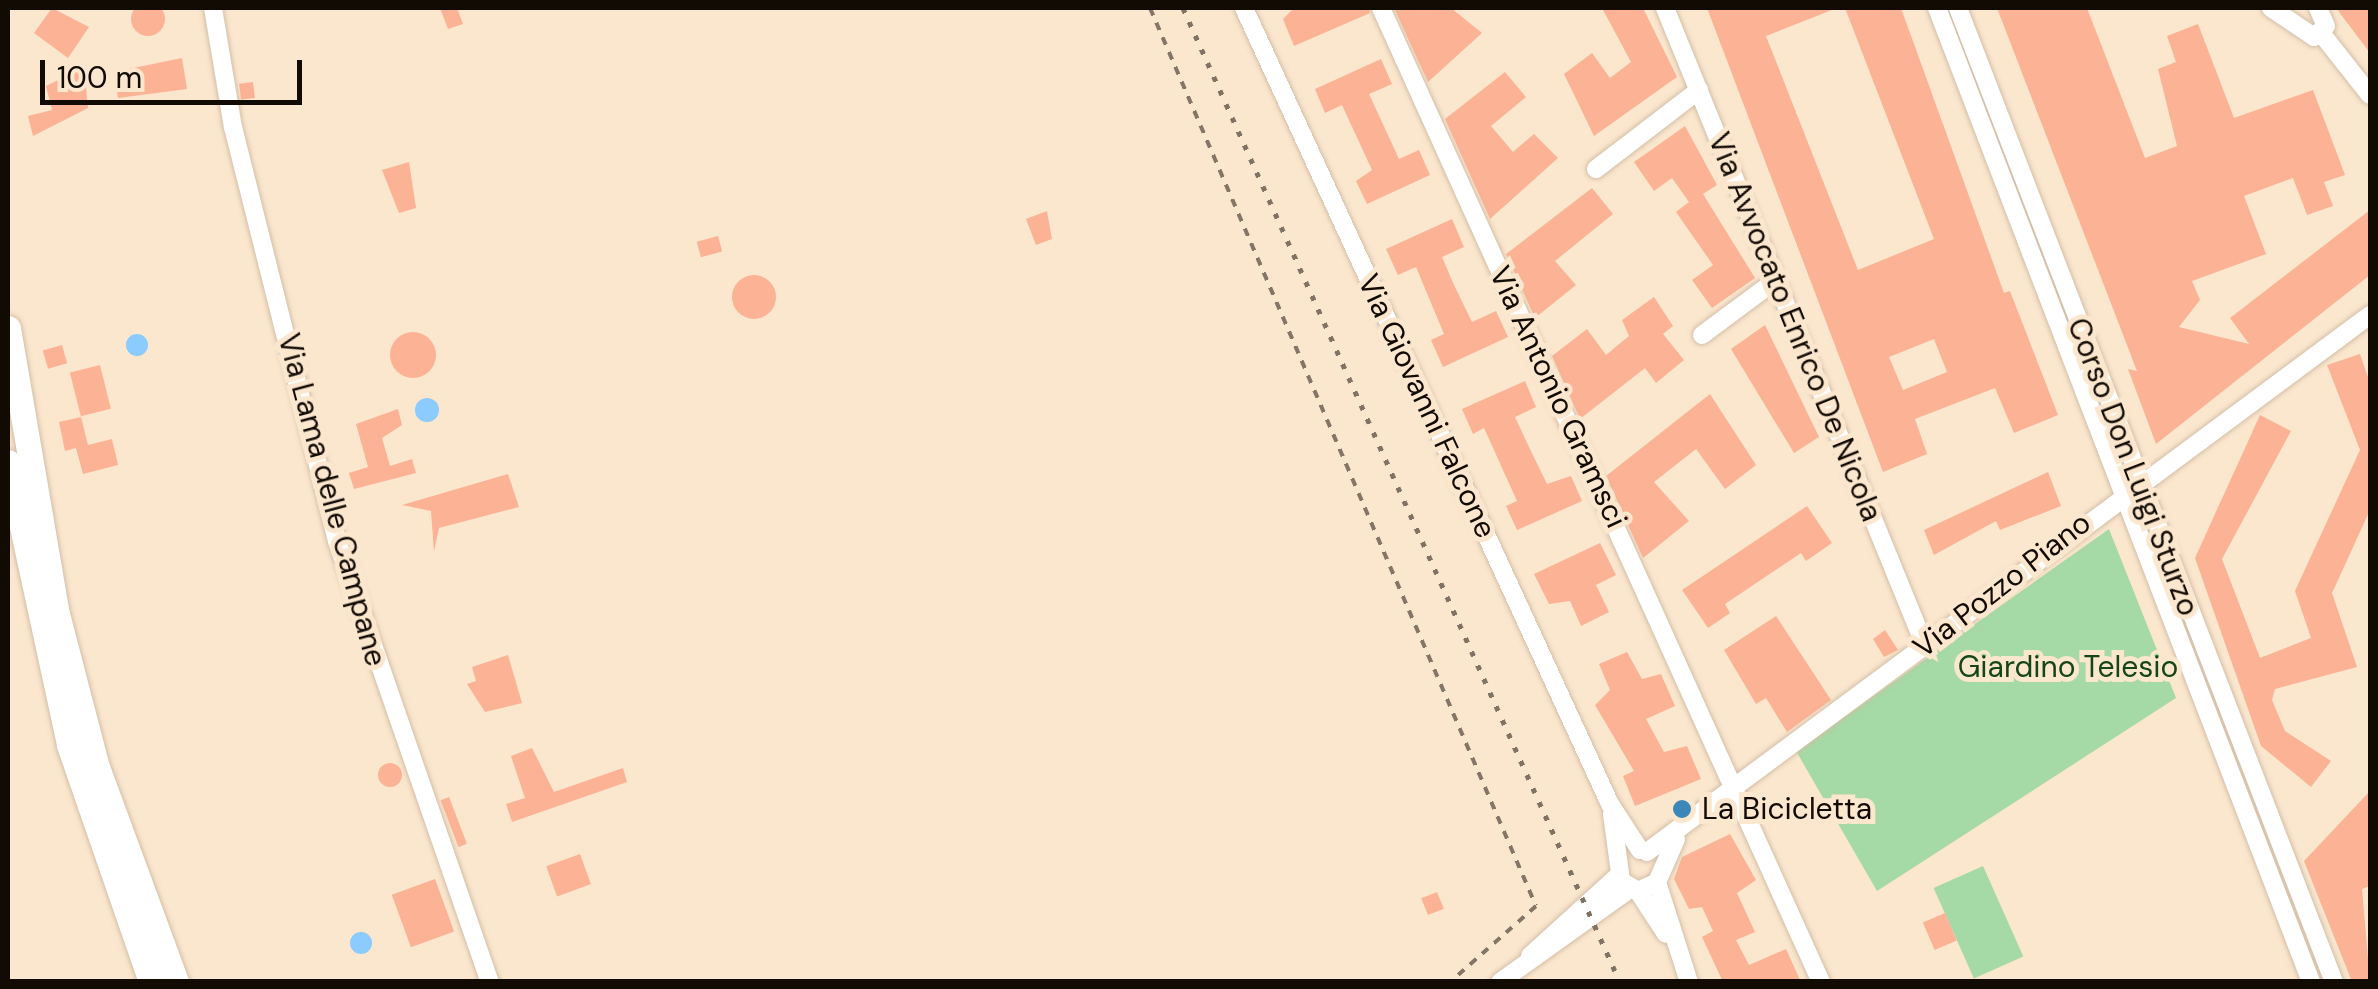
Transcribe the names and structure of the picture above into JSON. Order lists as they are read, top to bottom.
{
  "streets": {
    "street": [
      "Via Avvocato Enrico De Nicola",
      "Via Antonio Gramsci",
      "Via Giovanni Falcone",
      "Corso Don Luigi Sturzo",
      "Via Lama delle Campane",
      "Via Pozzo Piano"
    ]
  },
  "crossings": [
    ["Via Avvocato Enrico De Nicola", "Via Pozzo Piano"],
    ["Via Antonio Gramsci", "Via Pozzo Piano"],
    ["Via Giovanni Falcone", "Via Pozzo Piano"],
    ["Corso Don Luigi Sturzo", "Via Pozzo Piano"]
  ],
  "parks": ["Giardino Telesio"],
  "places": ["La Bicicletta"],
  "scale_bar": "100 m"
}
